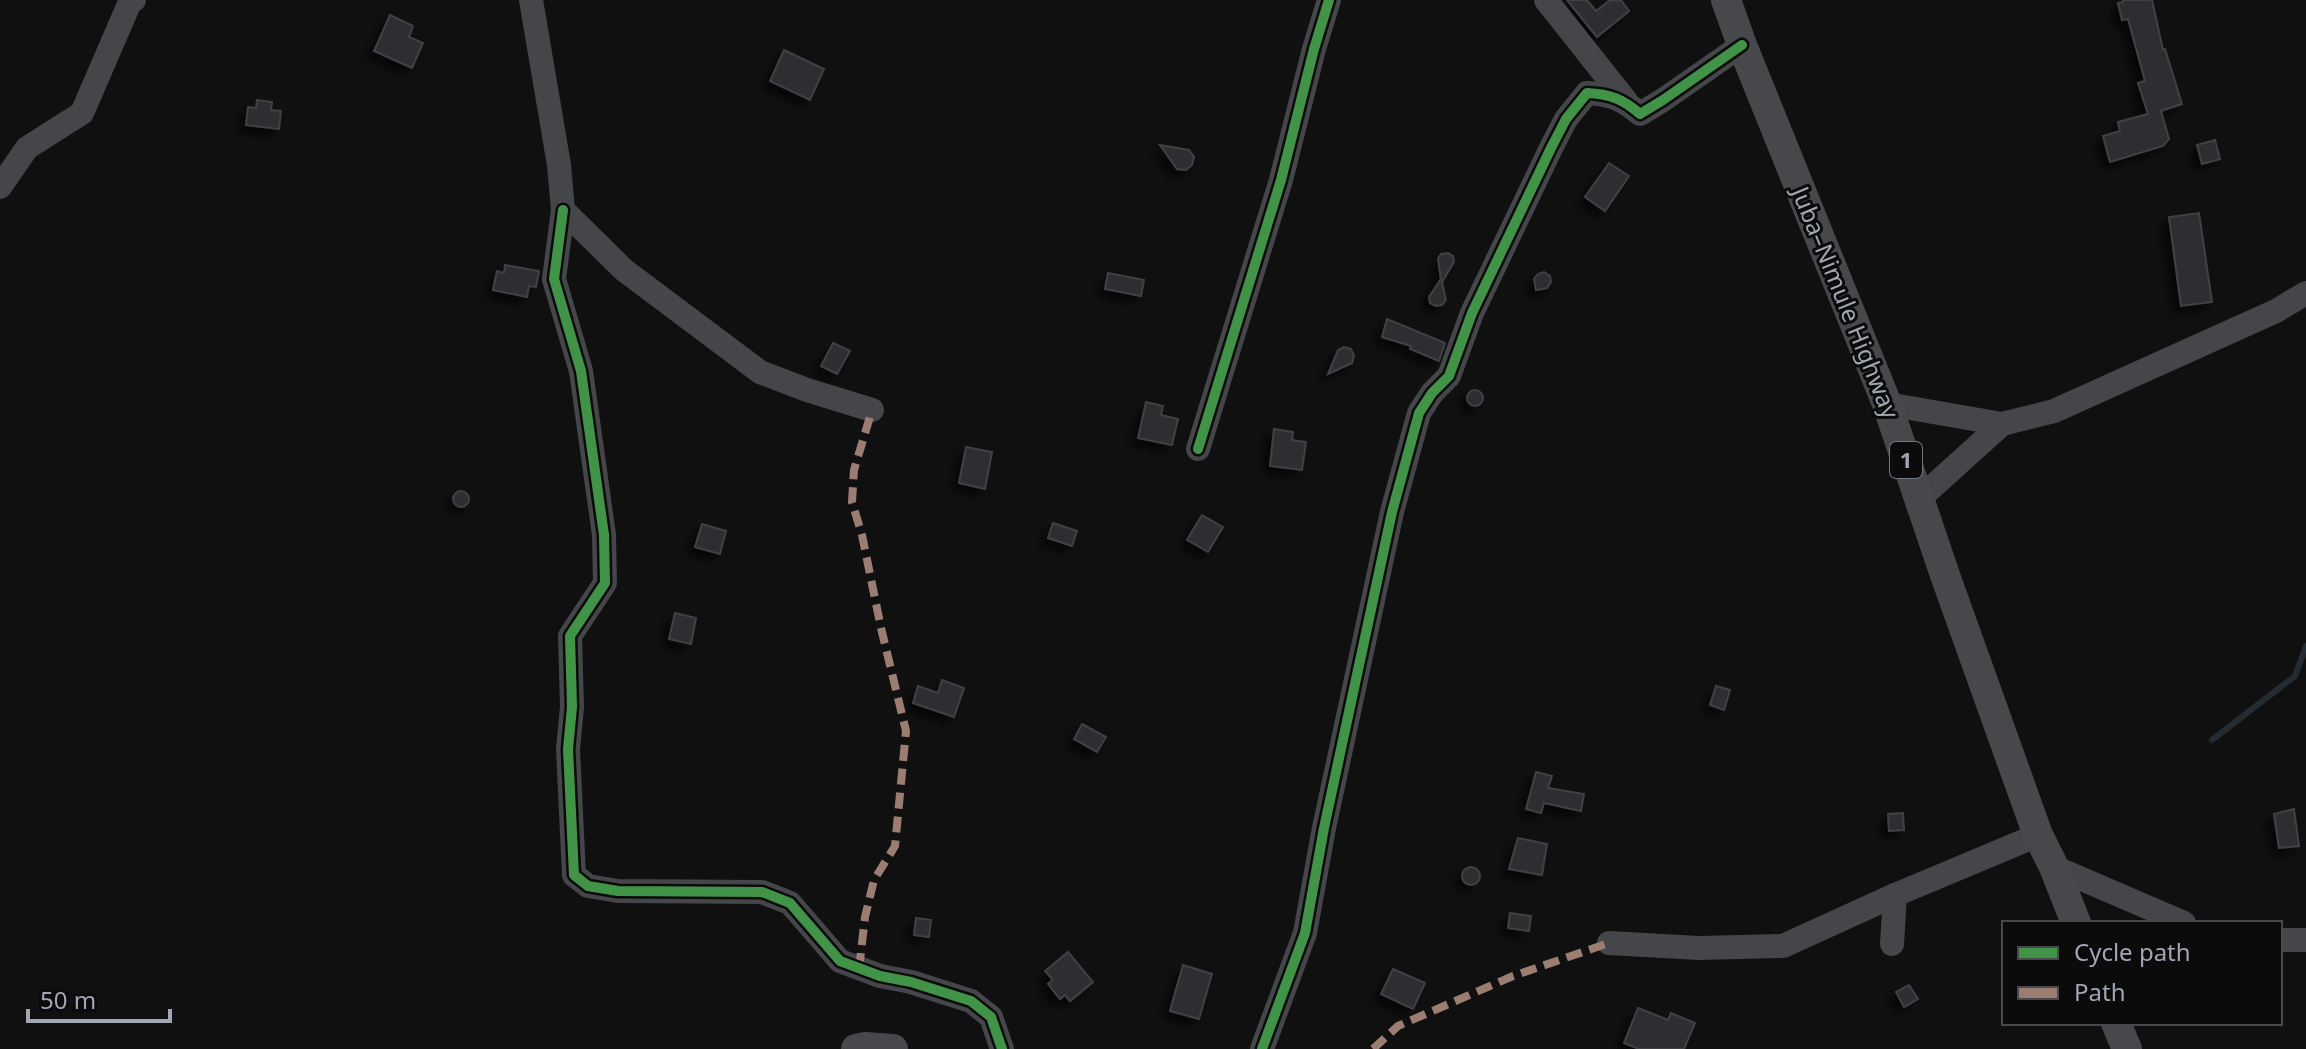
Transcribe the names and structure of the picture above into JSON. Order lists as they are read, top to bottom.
{
  "streets": {
    "main road": ["Juba–Nimule Highway", "1"]
  },
  "legend": ["Cycle path", "Path"],
  "scale_bar": "50 m"
}
